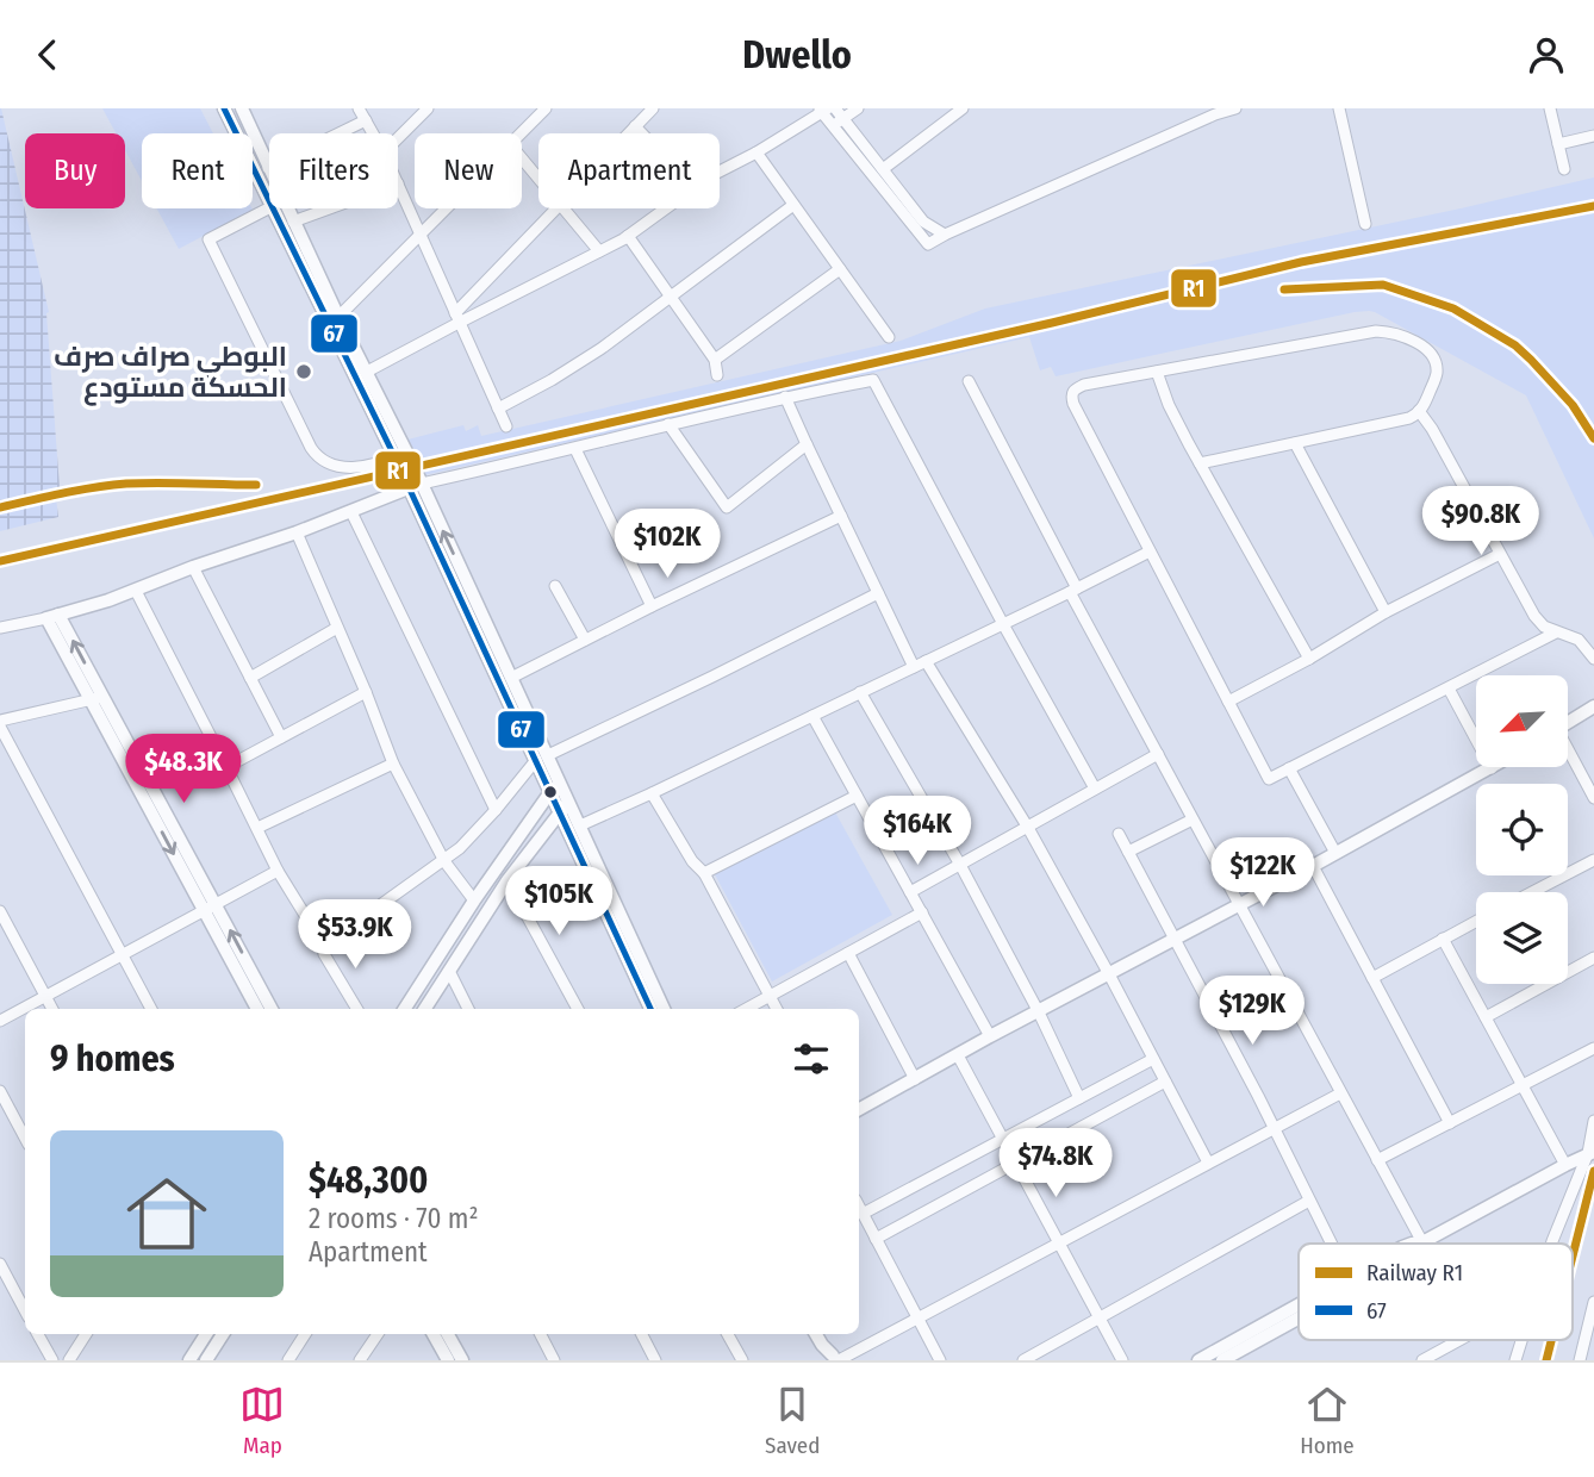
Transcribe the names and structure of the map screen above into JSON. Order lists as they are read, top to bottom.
{
  "places": ["البوطي صراف صرف الحسكة مستودع"],
  "lines": ["transit line 67", "rail line R1"],
  "legend": ["Railway R1", "67"],
  "north": "bottom left",
  "page": {
    "header": "Dwello",
    "chip": [
      "Buy",
      "Rent",
      "Filters",
      "New",
      "Apartment"
    ],
    "price": [
      "$90.8K",
      "$102K",
      "$48.3K",
      "$164K",
      "$122K",
      "$105K",
      "$53.9K",
      "$129K",
      "$74.8K"
    ],
    "heading": "9 homes",
    "list": [
      {
        "name": "$48,300",
        "note": "2 rooms · 70 m² · Apartment"
      }
    ],
    "tabs": ["Map", "Saved", "Home"]
  }
}
